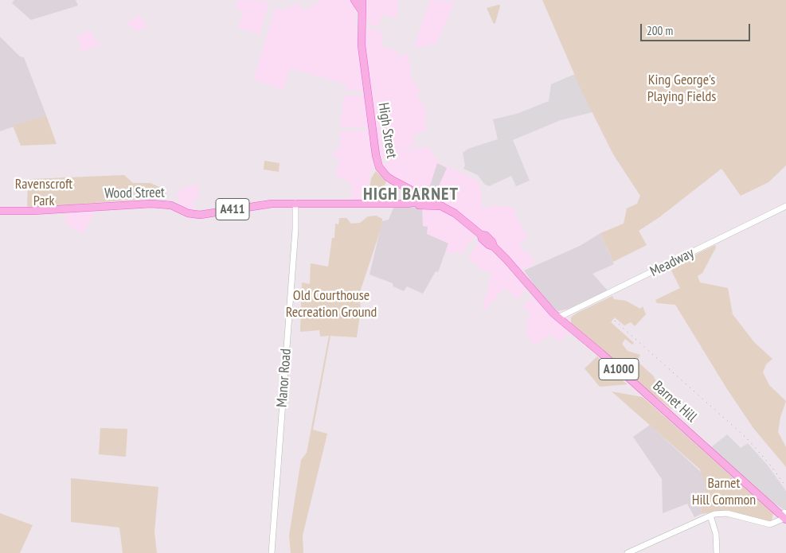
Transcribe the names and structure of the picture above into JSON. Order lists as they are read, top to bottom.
{
  "streets": {
    "main road": [
      "High Street",
      "Wood Street",
      "A411",
      "A1000",
      "Barnet Hill"
    ],
    "street": ["Meadway", "Manor Road"]
  },
  "crossings": [
    ["High Street", "Wood Street"],
    ["Wood Street", "A1000"],
    ["Wood Street", "Manor Road"],
    ["Meadway", "A1000"],
    ["Meadway", "Barnet Hill"],
    ["A1000", "Barnet Hill"]
  ],
  "districts": ["HIGH BARNET"],
  "parks": [
    "King George's Playing Fields",
    "Ravenscroft Park",
    "Old Courthouse Recreation Ground",
    "Barnet Hill Common"
  ],
  "scale_bar": "200 m"
}
